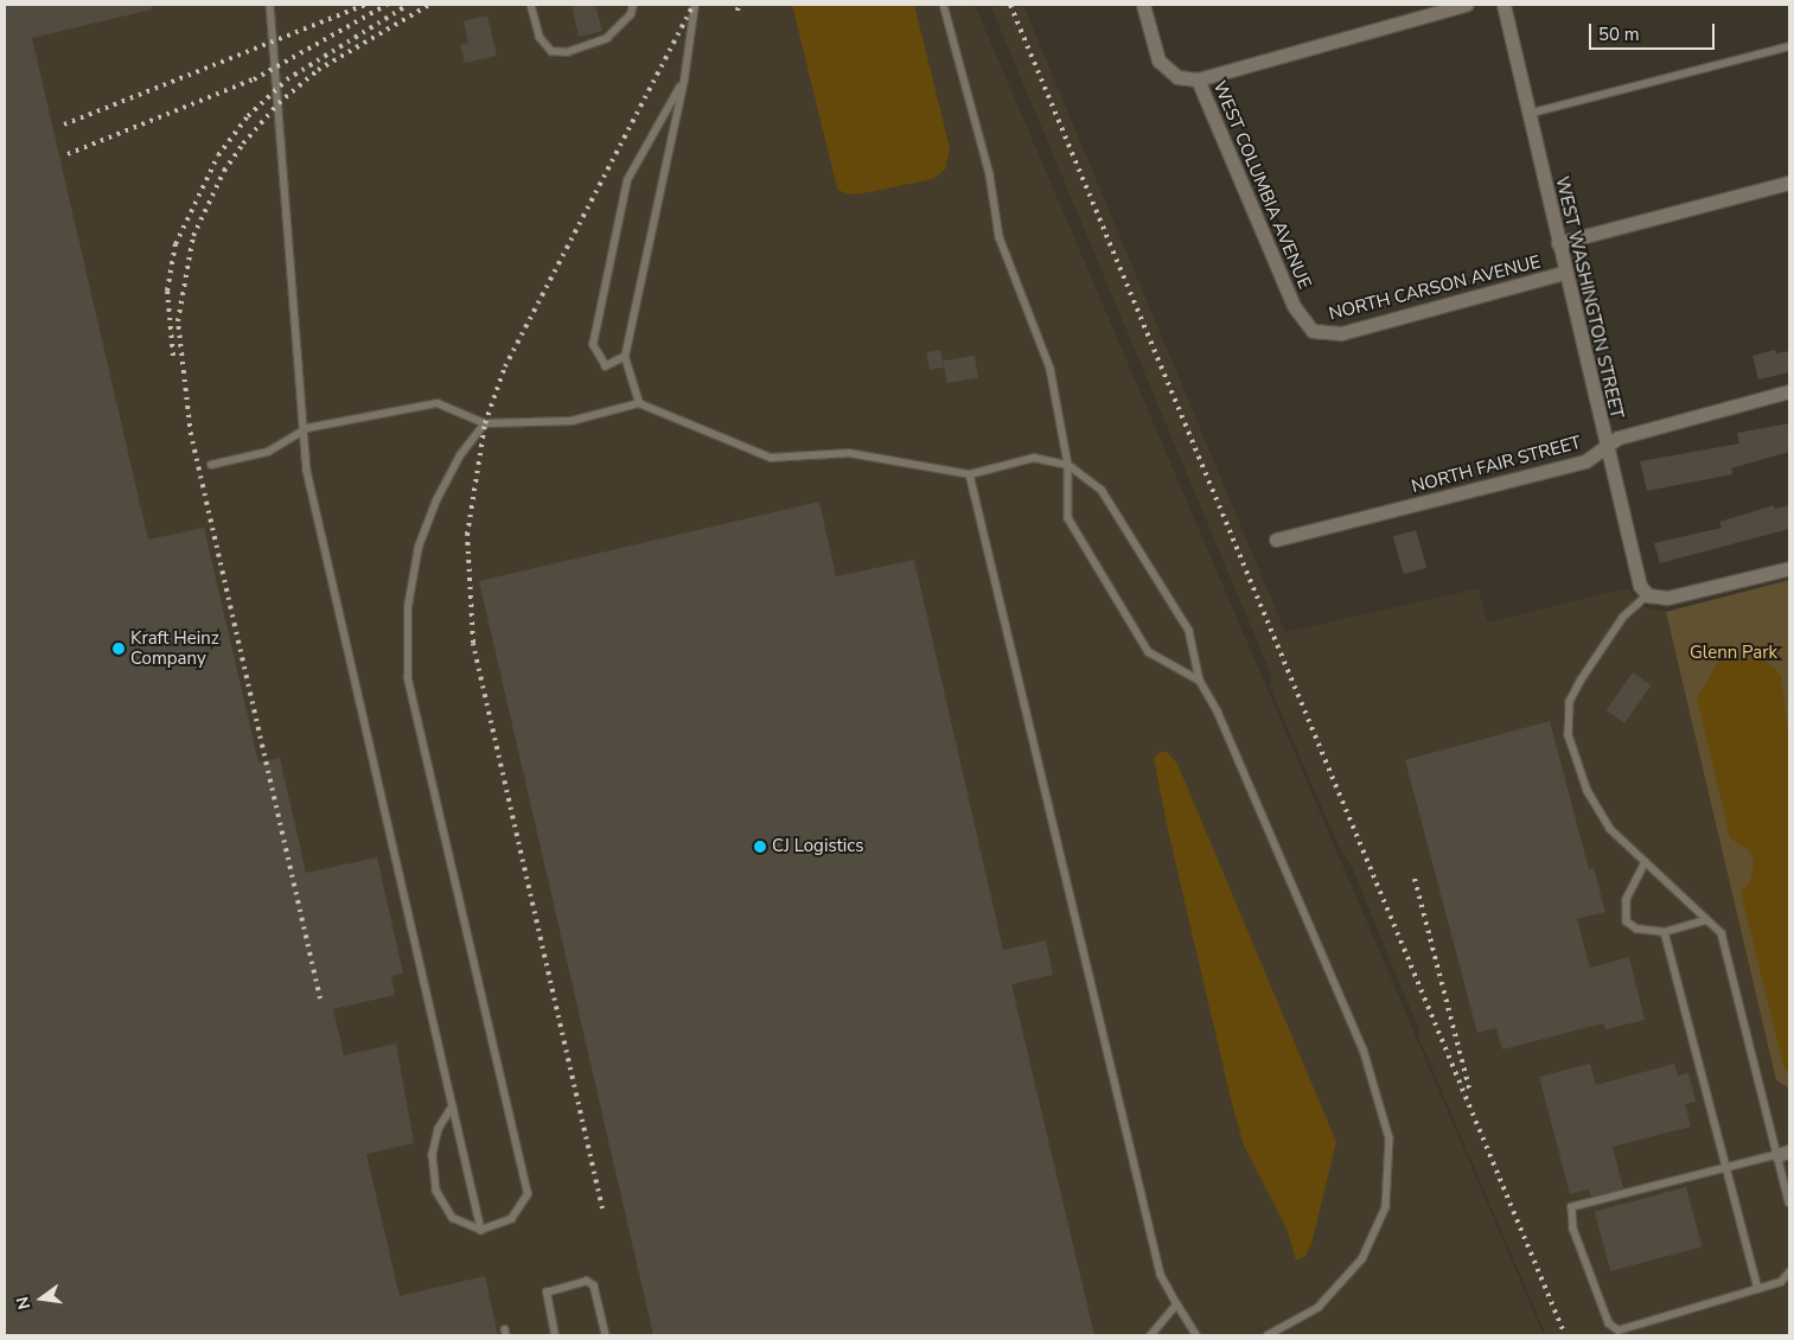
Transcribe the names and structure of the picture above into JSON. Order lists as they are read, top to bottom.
{
  "streets": {
    "street": [
      "WEST COLUMBIA AVENUE",
      "NORTH CARSON AVENUE",
      "WEST WASHINGTON STREET",
      "NORTH FAIR STREET"
    ]
  },
  "crossings": [
    ["WEST COLUMBIA AVENUE", "NORTH CARSON AVENUE"],
    ["NORTH CARSON AVENUE", "WEST WASHINGTON STREET"],
    ["WEST WASHINGTON STREET", "NORTH FAIR STREET"]
  ],
  "parks": ["Glenn Park"],
  "places": ["Kraft Heinz Company", "CJ Logistics"],
  "scale_bar": "50 m",
  "north": "left"
}
